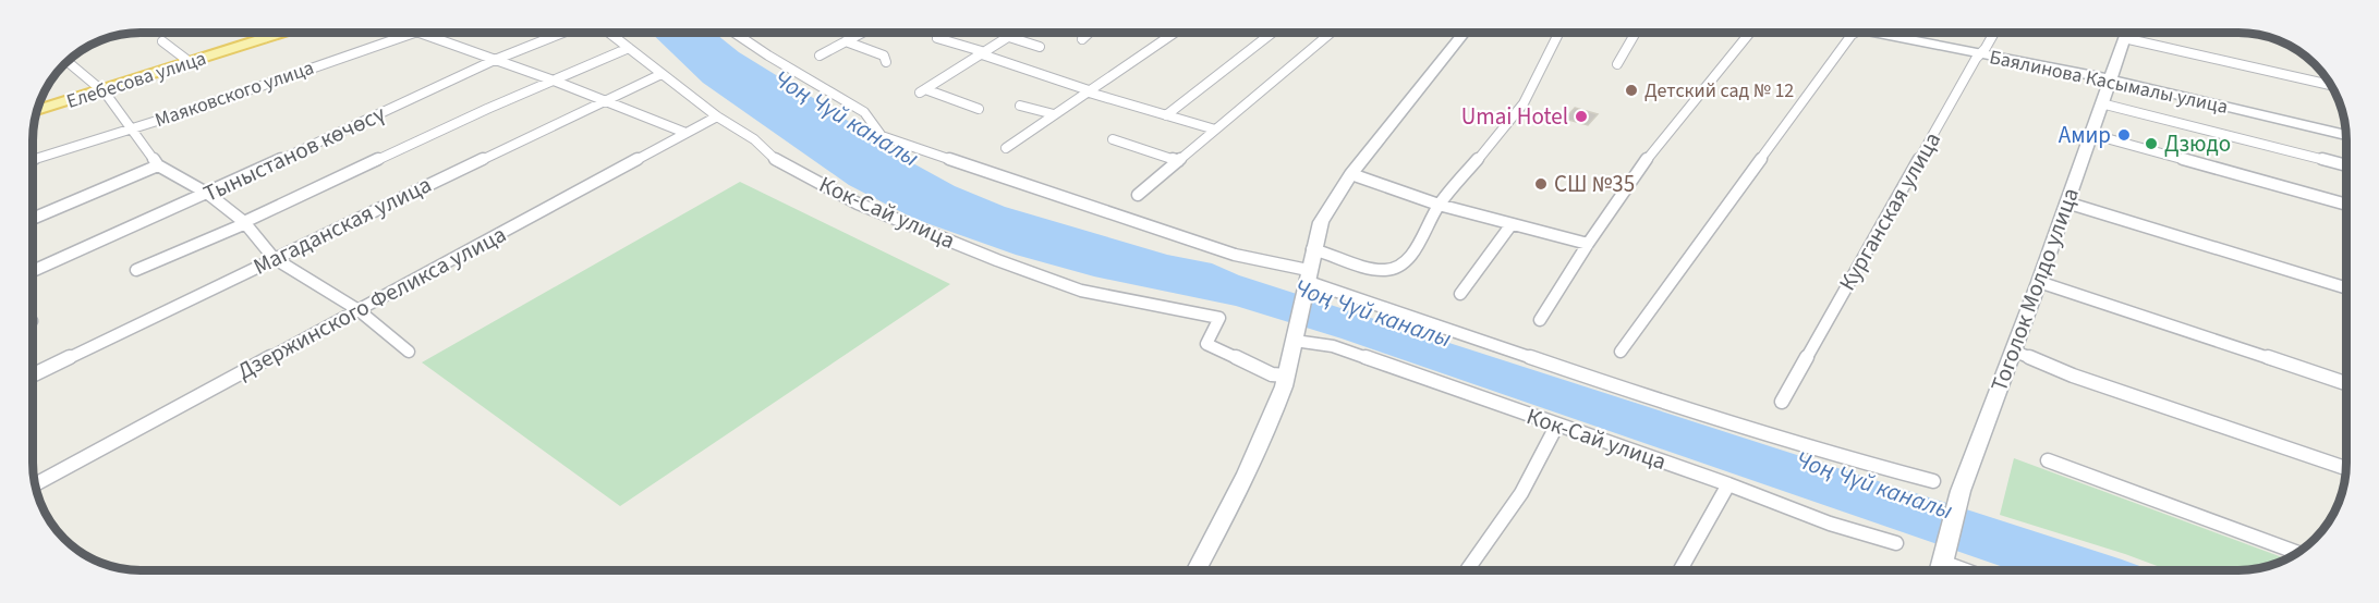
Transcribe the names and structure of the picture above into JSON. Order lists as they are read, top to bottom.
{
  "streets": {
    "main road": ["Елебесова улица", "Баялинова Касымалы улица", "Тоголок Молдо улица"],
    "street": [
      "Маяковского улица",
      "Тыныстанов көчөсү",
      "Курганская улица",
      "Кок-Сай улица",
      "Магаданская улица",
      "Дзержинского Феликса улица"
    ]
  },
  "crossings": [
    ["Баялинова Касымалы улица", "Курганская улица"],
    ["Баялинова Касымалы улица", "Тоголок Молдо улица"],
    ["Кок-Сай улица", "Магаданская улица"],
    ["Кок-Сай улица", "Дзержинского Феликса улица"]
  ],
  "water": ["Чоң Чүй каналы"],
  "places": [
    "Детский сад № 12",
    "Umai Hotel",
    "Амир",
    "Дзюдо",
    "СШ №35"
  ]
}
